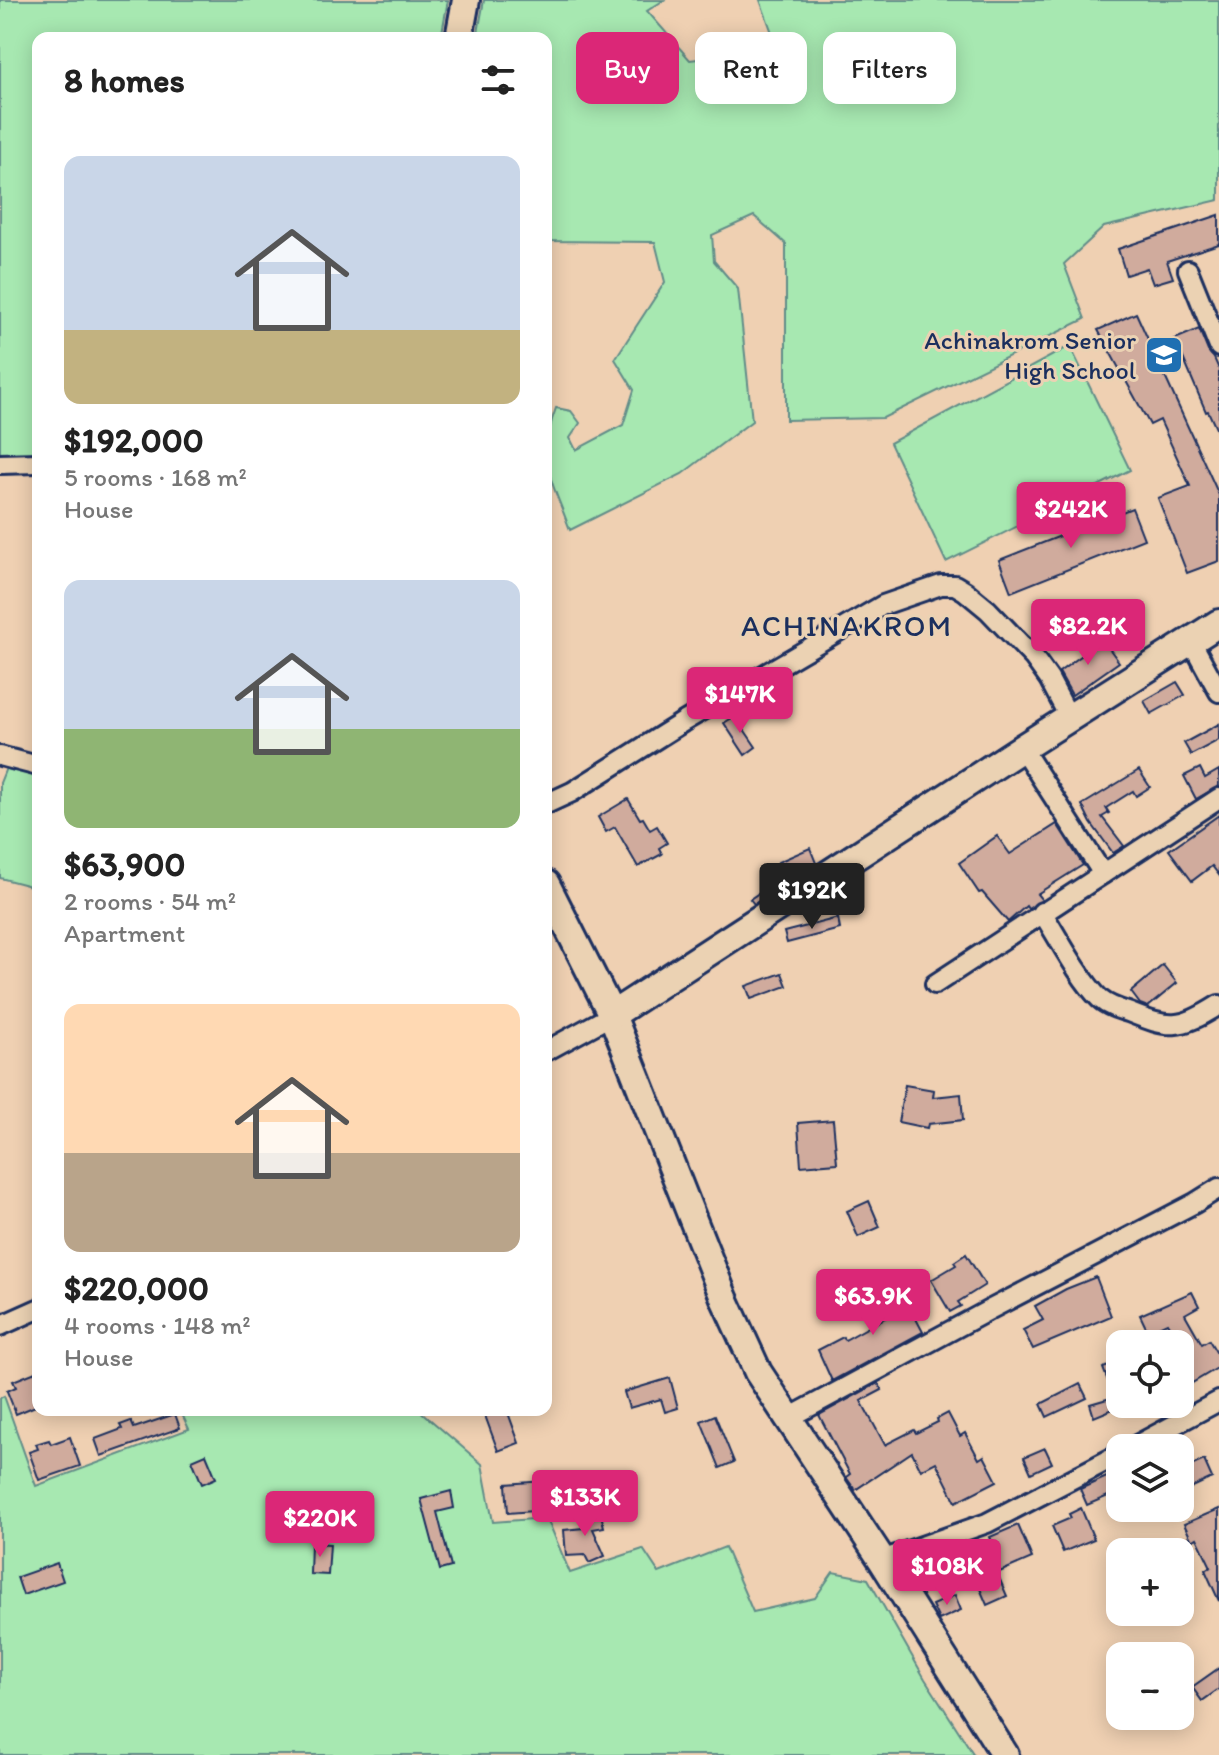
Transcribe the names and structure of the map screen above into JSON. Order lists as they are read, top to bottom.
{
  "districts": ["ACHINAKROM"],
  "places": {
    "school or university": ["Achinakrom Senior High School"]
  },
  "page": {
    "chip": ["Buy", "Rent", "Filters"],
    "heading": "8 homes",
    "list": [
      {
        "name": "$192,000",
        "note": "5 rooms · 168 m² · House"
      },
      {
        "name": "$63,900",
        "note": "2 rooms · 54 m² · Apartment"
      },
      {
        "name": "$220,000",
        "note": "4 rooms · 148 m² · House"
      }
    ],
    "price": [
      "$242K",
      "$82.2K",
      "$147K",
      "$192K",
      "$63.9K",
      "$133K",
      "$220K",
      "$108K"
    ],
    "map_buttons": ["+", "−"]
  }
}
